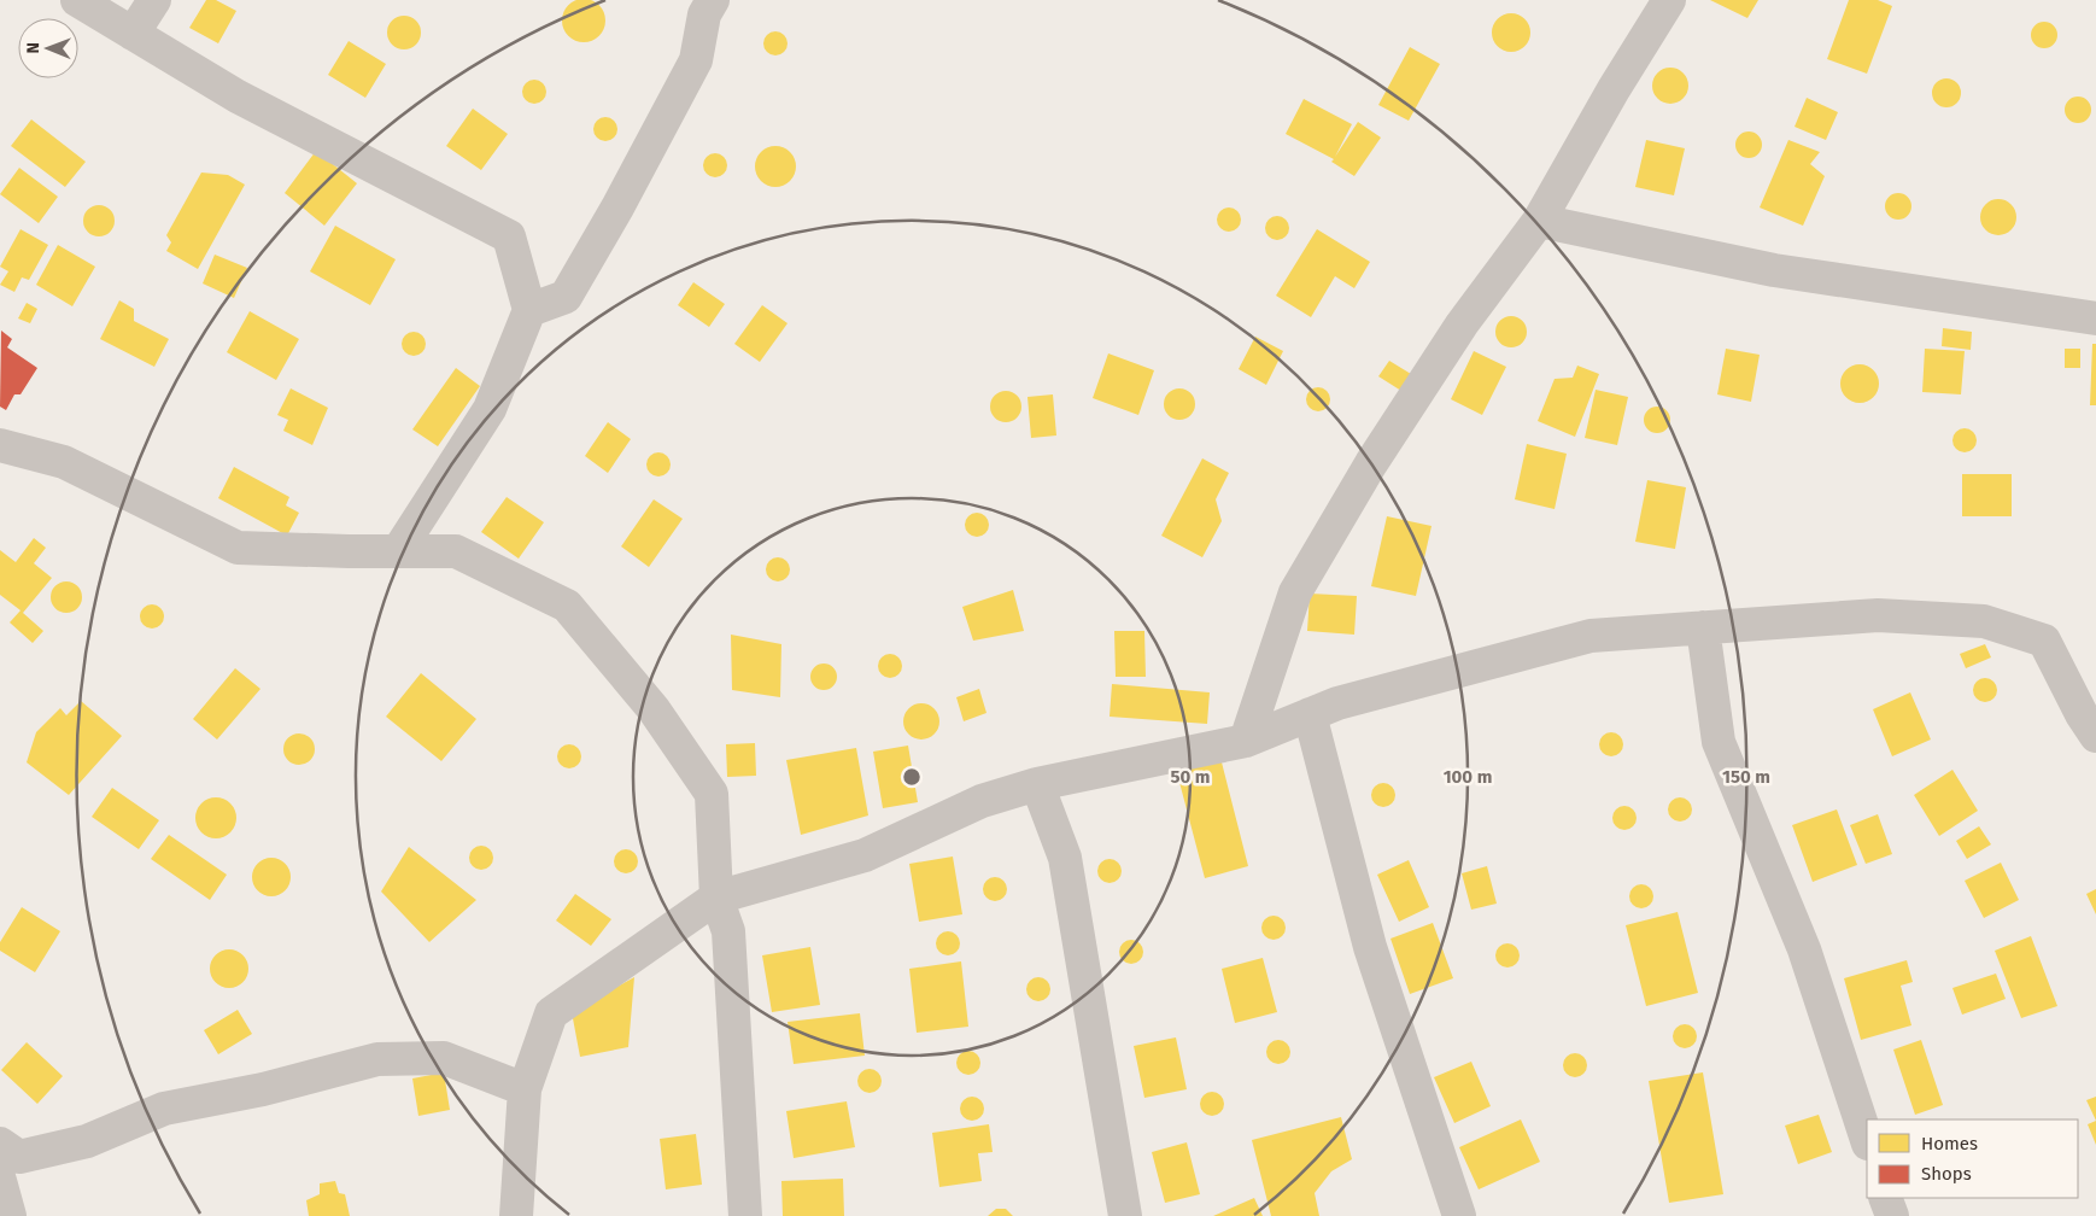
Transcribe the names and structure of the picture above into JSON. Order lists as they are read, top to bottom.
{
  "legend": ["Homes", "Shops"],
  "north": "left",
  "rings": ["50 m", "100 m", "150 m"]
}
